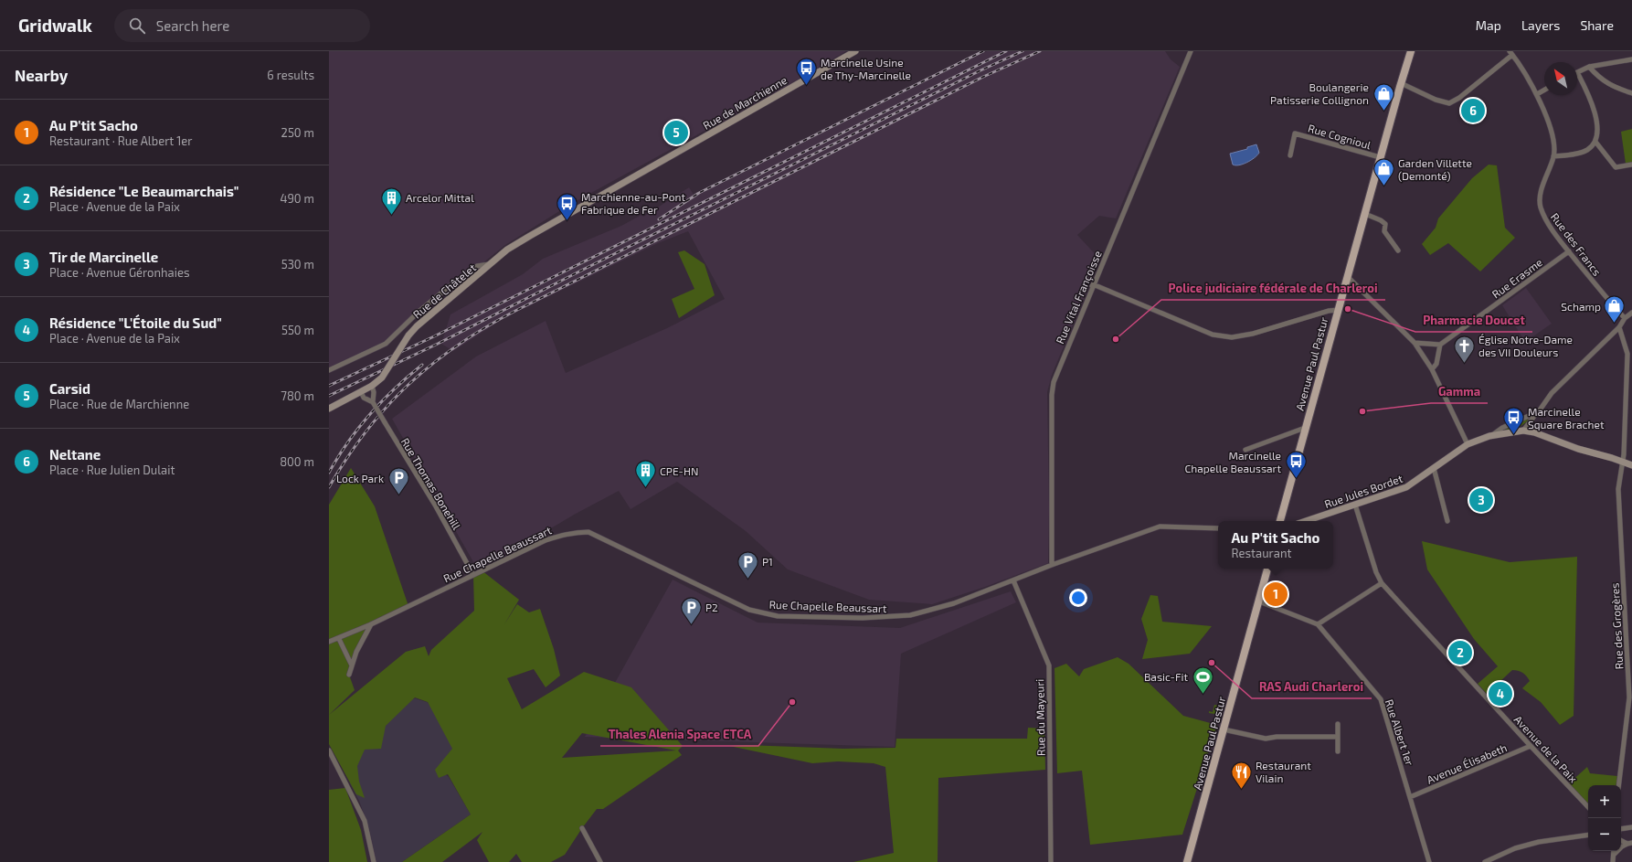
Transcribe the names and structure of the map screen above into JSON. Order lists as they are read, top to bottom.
{
  "streets": {
    "main road": [
      "Rue de Marchienne",
      "Rue de Châtelet",
      "Avenue Paul Pastur",
      "Rue Jules Bordet"
    ],
    "street": [
      "Rue Cognioul",
      "Rue des Francs",
      "Rue Erasme",
      "Rue Vital Françoisse",
      "Rue Thomas Bonehill",
      "Rue Chapelle Beaussart",
      "Rue des Grogères",
      "Rue du Mayeuri",
      "Rue Albert 1er",
      "Avenue de la Paix",
      "Avenue Élisabeth"
    ]
  },
  "crossings": [
    ["Rue de Marchienne", "Rue de Châtelet"],
    ["Rue Cognioul", "Avenue Paul Pastur"],
    ["Rue des Francs", "Rue Erasme"],
    ["Rue de Châtelet", "Rue Thomas Bonehill"],
    ["Rue Vital Françoisse", "Rue Chapelle Beaussart"],
    ["Avenue Paul Pastur", "Rue Albert 1er"],
    ["Rue Thomas Bonehill", "Rue Chapelle Beaussart"],
    ["Rue Jules Bordet", "Avenue de la Paix"],
    ["Rue Chapelle Beaussart", "Rue du Mayeuri"],
    ["Rue Albert 1er", "Avenue Élisabeth"],
    ["Avenue de la Paix", "Avenue Élisabeth"]
  ],
  "places": {
    "bus stop": [
      "Marcinelle Usine de Thy-Marcinelle",
      "Marchienne-au-Pont Fabrique de Fer",
      "Marcinelle Square Brachet",
      "Marcinelle Chapelle Beaussart"
    ],
    "shop": ["Boulangerie Patisserie Collignon", "Garden Villette (Demonté)", "Schamp"],
    "building": ["Arcelor Mittal", "CPE-HN"],
    "other": [
      "Pharmacie Doucet",
      "Police judiciaire fédérale de Charleroi",
      "Gamma",
      "RAS Audi Charleroi",
      "Thales Alenia Space ETCA"
    ],
    "church": ["Église Notre-Dame des VII Douleurs"],
    "parking": ["Lock Park", "P1", "P2"],
    "sports": ["Basic-Fit"],
    "restaurant": ["Restaurant Vilain"]
  },
  "north": "top left",
  "page": {
    "header": "Gridwalk",
    "search": "Search here",
    "nav": ["Map", "Layers", "Share"],
    "heading": ["Nearby", "6 results"],
    "pins": [
      "6",
      "5",
      "3",
      "1",
      "2",
      "4"
    ],
    "list": [
      {
        "mark": "1",
        "name": "Au P'tit Sacho",
        "note": "Restaurant · Rue Albert 1er",
        "value": "250 m"
      },
      {
        "mark": "2",
        "name": "Résidence \"Le Beaumarchais\"",
        "note": "Place · Avenue de la Paix",
        "value": "490 m"
      },
      {
        "mark": "3",
        "name": "Tir de Marcinelle",
        "note": "Place · Avenue Géronhaies",
        "value": "530 m"
      },
      {
        "mark": "4",
        "name": "Résidence \"L'Étoile du Sud\"",
        "note": "Place · Avenue de la Paix",
        "value": "550 m"
      },
      {
        "mark": "5",
        "name": "Carsid",
        "note": "Place · Rue de Marchienne",
        "value": "780 m"
      },
      {
        "mark": "6",
        "name": "Neltane",
        "note": "Place · Rue Julien Dulait",
        "value": "800 m"
      }
    ],
    "popup": ["Au P'tit Sacho", "Restaurant"],
    "map_buttons": ["+", "−"]
  }
}
